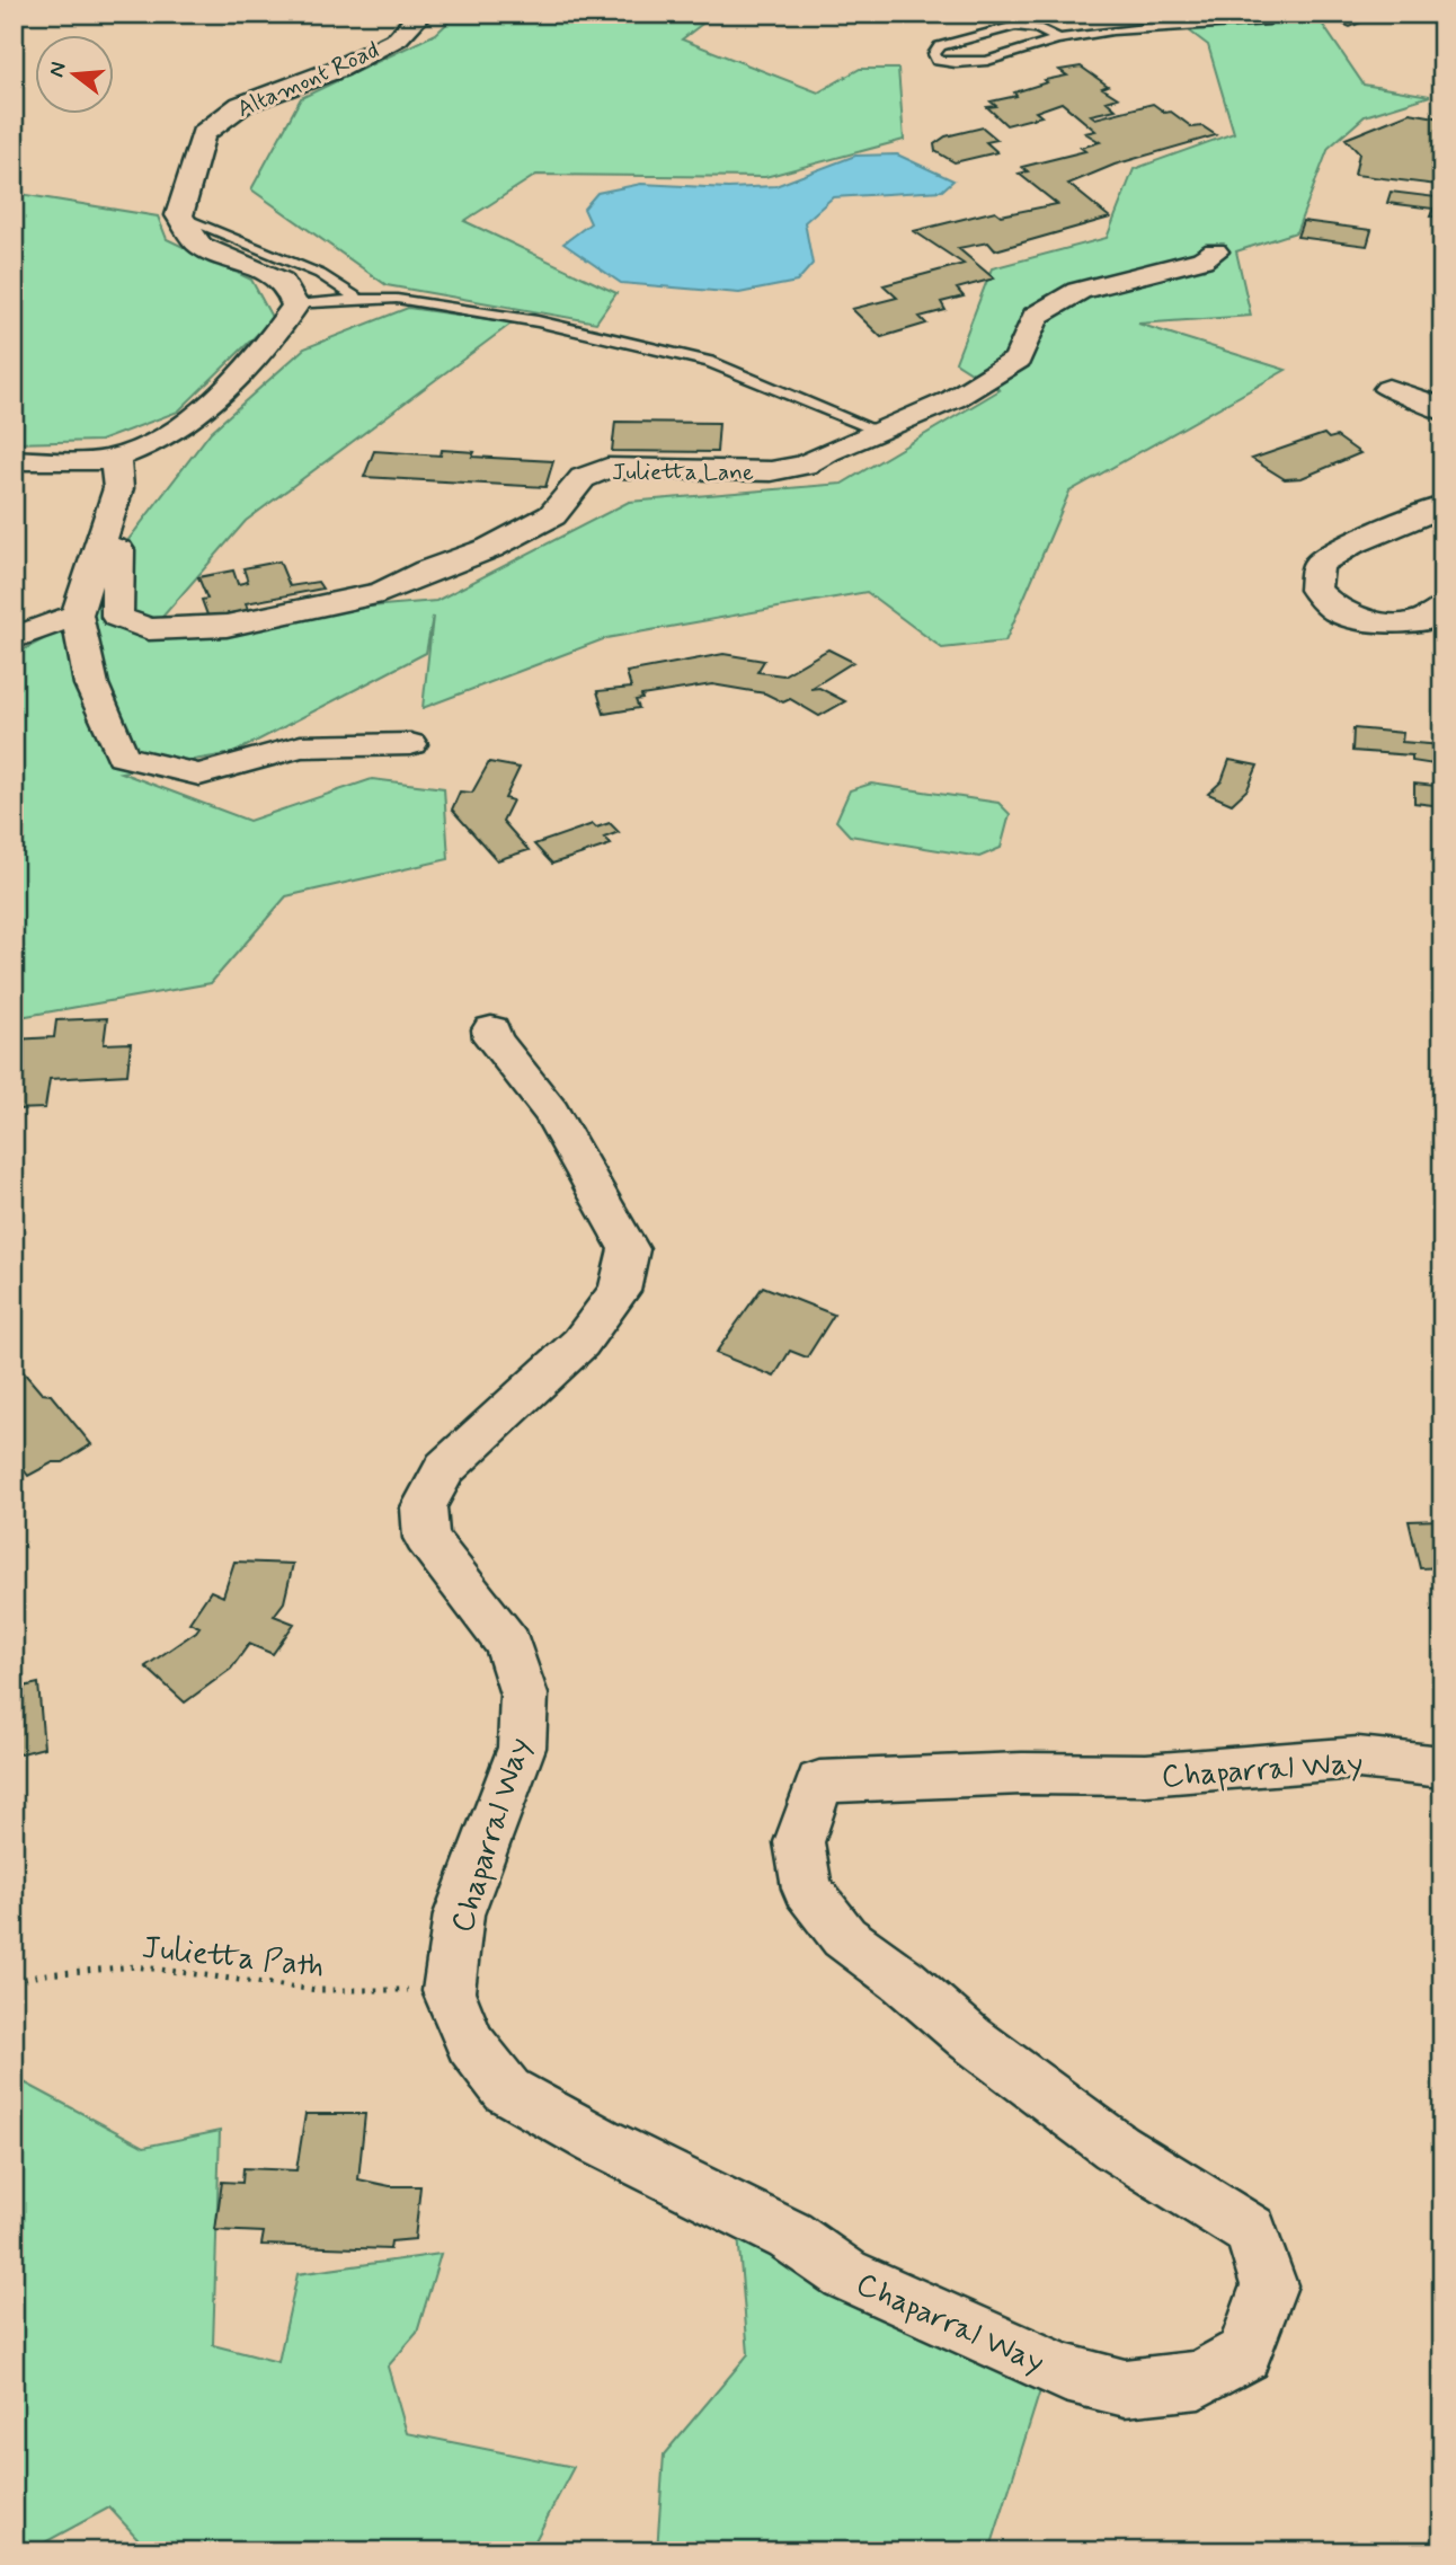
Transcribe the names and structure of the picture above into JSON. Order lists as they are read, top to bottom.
{
  "streets": {
    "street": ["Altamont Road", "Julietta Lane", "Chaparral Way"],
    "path": ["Julietta Path"]
  },
  "crossings": [
    ["Chaparral Way", "Julietta Path"]
  ],
  "north": "left"
}
